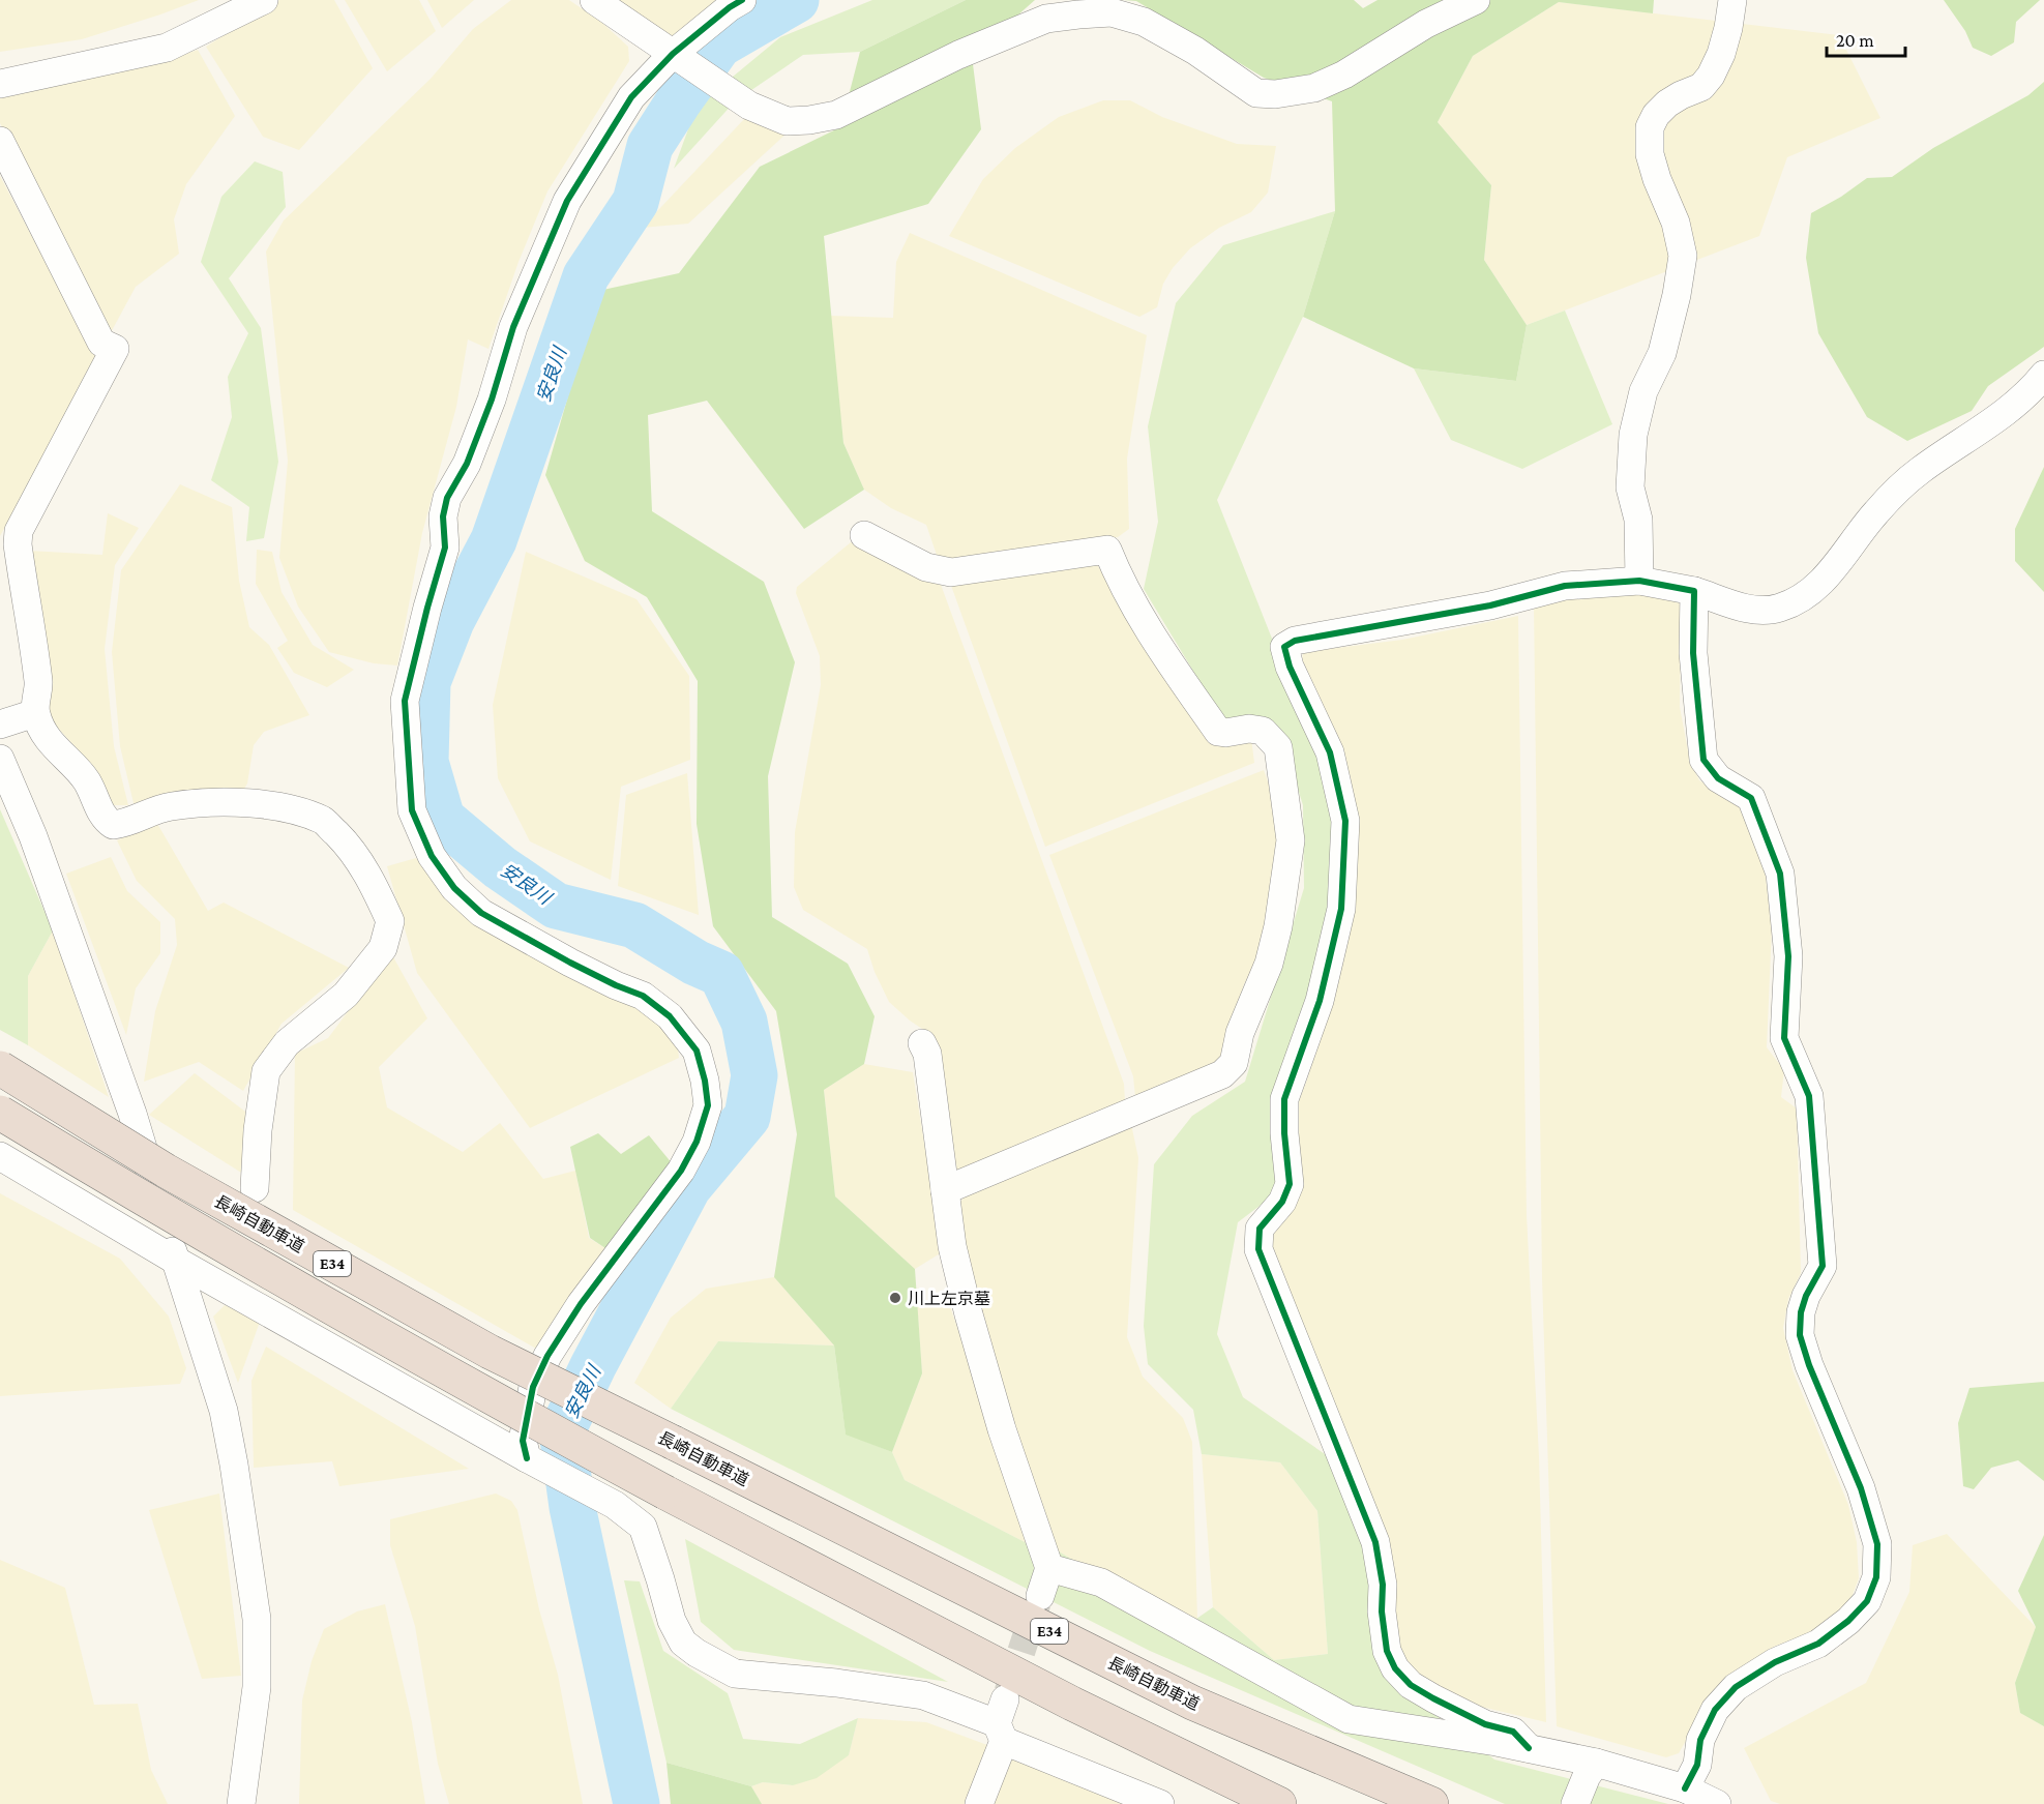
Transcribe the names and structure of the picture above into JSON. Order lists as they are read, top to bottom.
{
  "streets": {
    "highway": ["長崎自動車道", "E34"]
  },
  "water": ["安良川"],
  "places": ["川上左京墓"],
  "scale_bar": "20 m"
}
